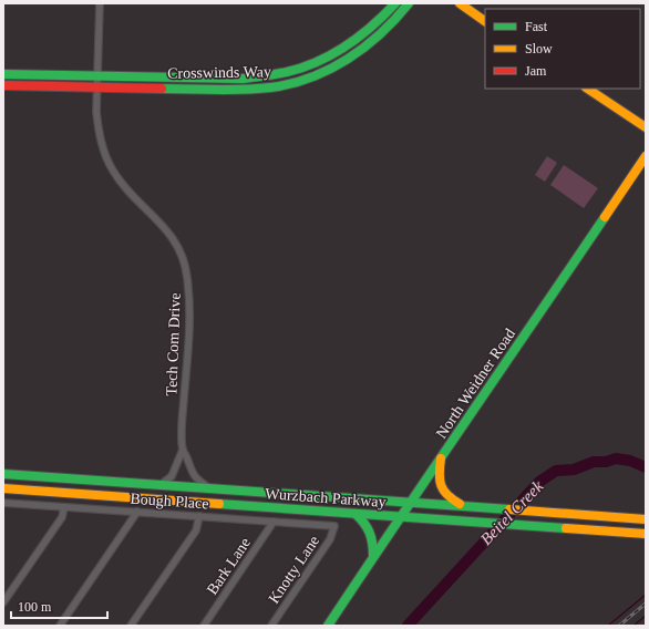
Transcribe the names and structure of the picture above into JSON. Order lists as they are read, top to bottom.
{
  "streets": {
    "main road": ["Crosswinds Way", "North Weidner Road", "Wurzbach Parkway"],
    "street": [
      "Tech Com Drive",
      "Bough Place",
      "Bark Lane",
      "Knotty Lane"
    ]
  },
  "crossings": [
    ["Crosswinds Way", "Tech Com Drive"],
    ["Tech Com Drive", "Wurzbach Parkway"],
    ["North Weidner Road", "Wurzbach Parkway"],
    ["Bough Place", "Bark Lane"],
    ["Bough Place", "Knotty Lane"]
  ],
  "water": ["Beitel Creek"],
  "legend": ["Fast", "Slow", "Jam"],
  "scale_bar": "100 m"
}
